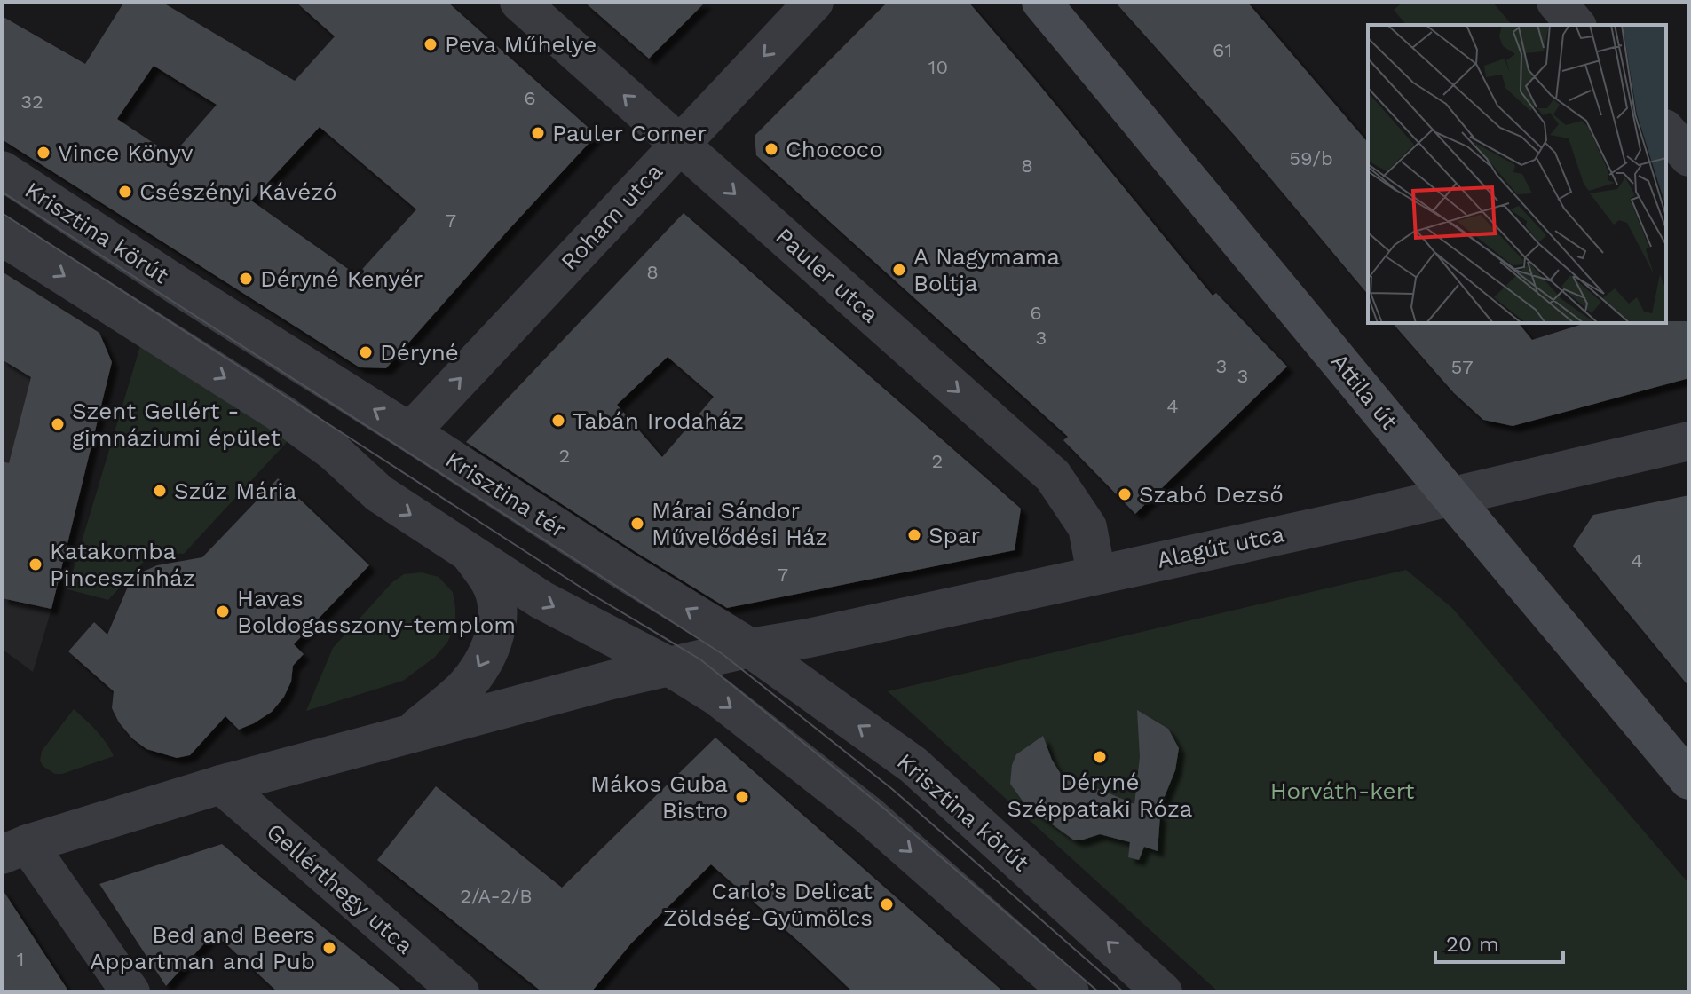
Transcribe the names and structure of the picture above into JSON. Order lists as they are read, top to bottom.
{
  "streets": {
    "main road": ["Attila út"],
    "street": [
      "Roham utca",
      "Krisztina körút",
      "Pauler utca",
      "Krisztina tér",
      "Alagút utca",
      "Gellérthegy utca"
    ]
  },
  "crossings": [
    ["Roham utca", "Pauler utca"],
    ["Roham utca", "Krisztina tér"],
    ["Krisztina körút", "Krisztina tér"],
    ["Krisztina körút", "Alagút utca"],
    ["Pauler utca", "Alagút utca"],
    ["Attila út", "Alagút utca"],
    ["Krisztina tér", "Alagút utca"]
  ],
  "parks": ["Horváth-kert"],
  "places": [
    "Peva Műhelye",
    "Pauler Corner",
    "Chococo",
    "Vince Könyv",
    "Csészényi Kávézó",
    "A Nagymama Boltja",
    "Déryné Kenyér",
    "Déryné",
    "Tabán Irodaház",
    "Szent Gellért - gimnáziumi épület",
    "Szűz Mária",
    "Szabó Dezső",
    "Márai Sándor Művelődési Ház",
    "Spar",
    "Katakomba Pinceszínház",
    "Havas Boldogasszony-templom",
    "Déryné Széppataki Róza",
    "Mákos Guba Bistro",
    "Carlo’s Delicat Zöldség-Gyümölcs",
    "Bed and Beers Appartman and Pub"
  ],
  "house_numbers": [
    "61",
    "10",
    "6",
    "32",
    "59/b",
    "8",
    "7",
    "8",
    "6",
    "3",
    "3",
    "57",
    "3",
    "4",
    "2",
    "2",
    "4",
    "7",
    "2/A-2/B",
    "1"
  ],
  "scale_bar": "20 m"
}
